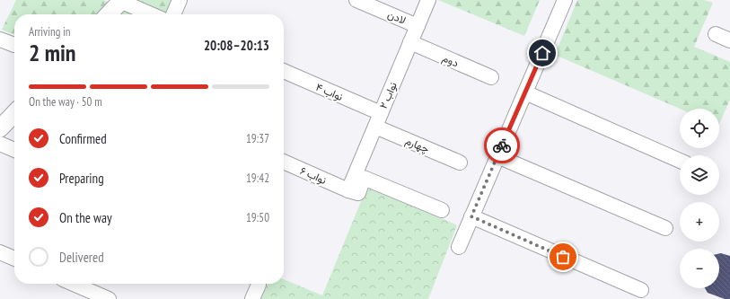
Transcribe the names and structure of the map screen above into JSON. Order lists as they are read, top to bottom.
{
  "streets": {
    "street": [
      "لادن",
      "دوم",
      "نواب ۴",
      "نواب ۲",
      "چهارم",
      "نواب ۶"
    ]
  },
  "crossings": [
    ["لادن", "نواب ۲"],
    ["دوم", "نواب ۲"],
    ["نواب ۴", "نواب ۲"],
    ["نواب ۲", "چهارم"],
    ["نواب ۲", "نواب ۶"]
  ],
  "page": {
    "heading": ["2 min", "Arriving in", "20:08–20:13"],
    "bar": "On the way · 50 m",
    "map_buttons": ["+", "−"],
    "list": [
      ["Confirmed", "19:37"],
      ["Preparing", "19:42"],
      ["On the way", "19:50"],
      "Delivered"
    ]
  }
}
